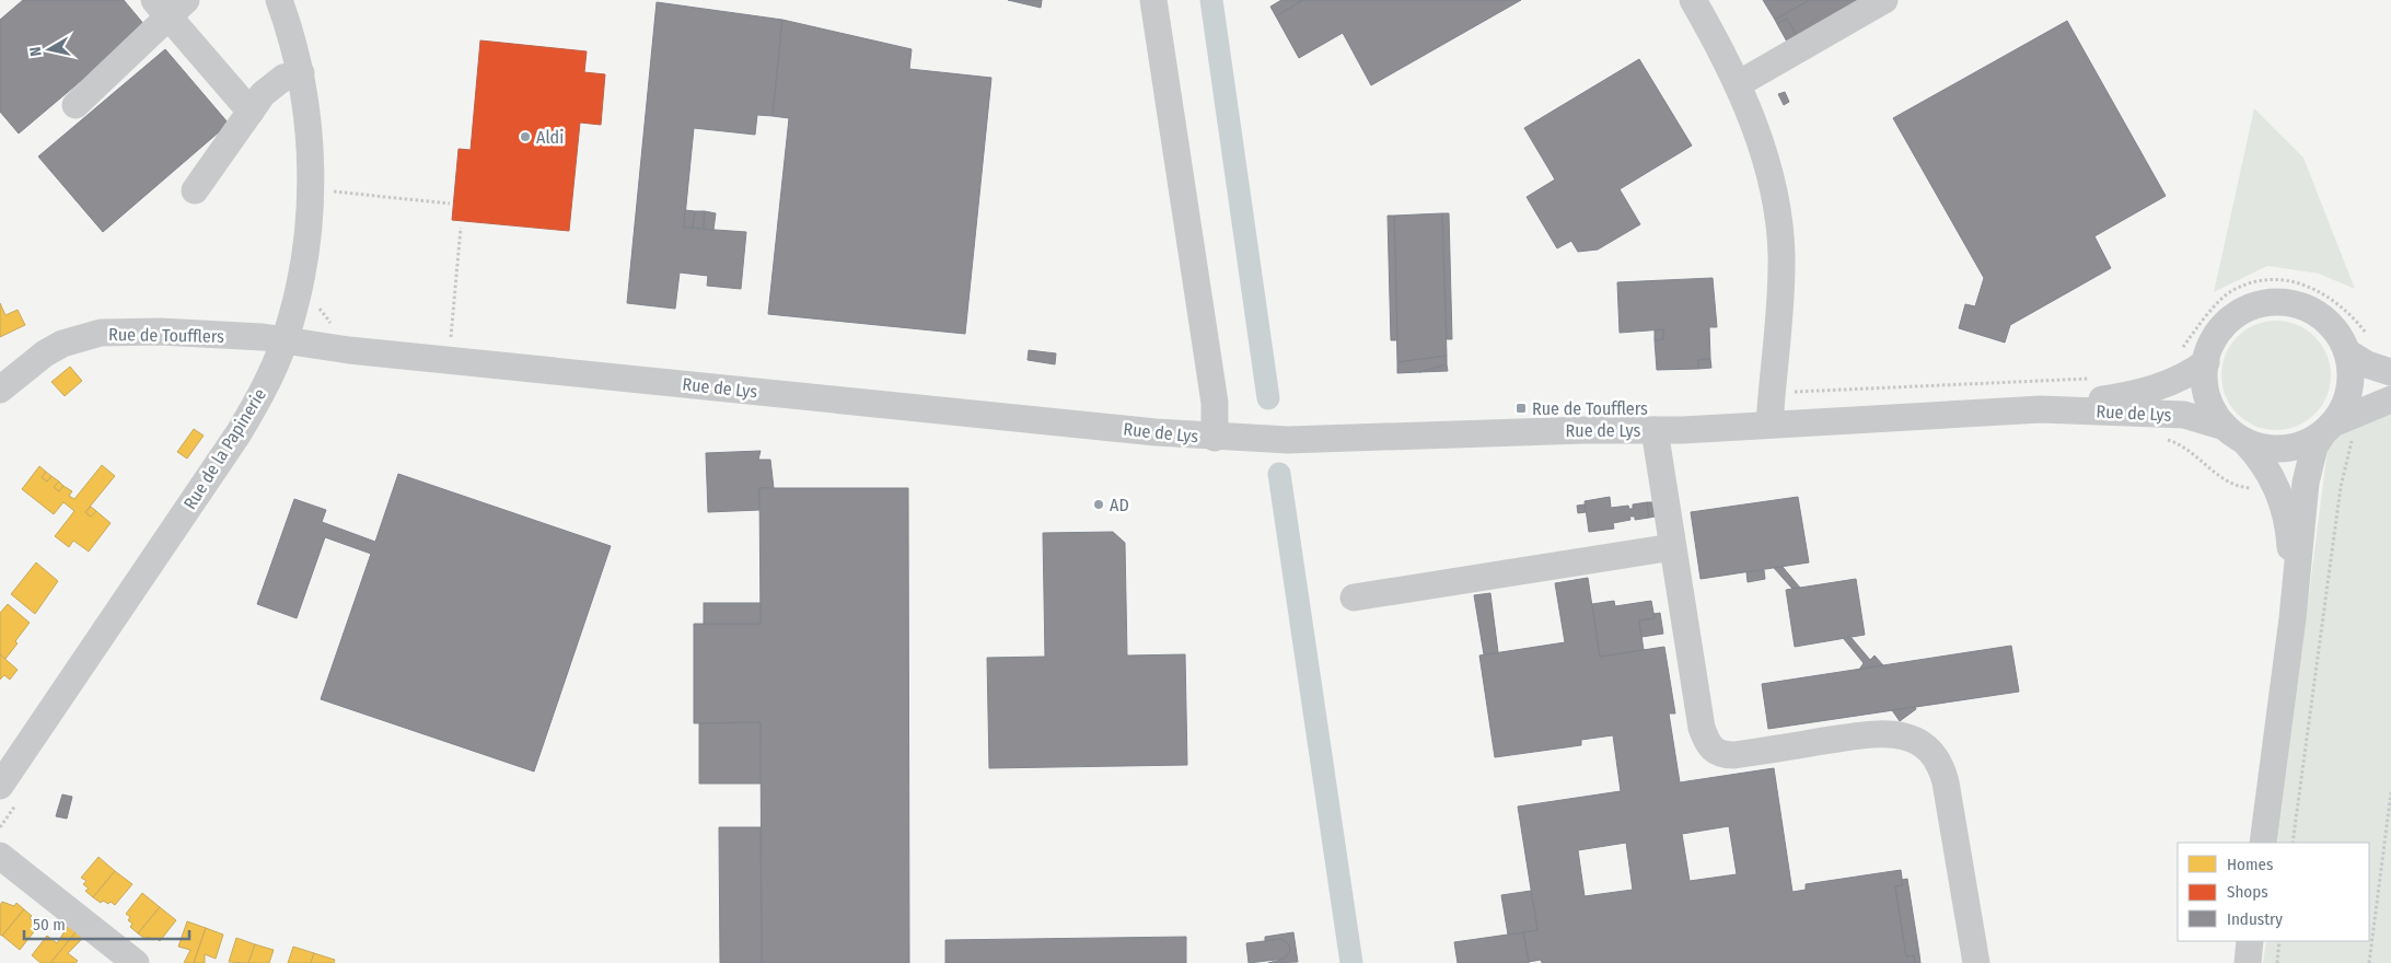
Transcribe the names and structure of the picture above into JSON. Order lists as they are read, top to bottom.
{
  "streets": {
    "street": ["Rue de Toufflers", "Rue de Lys", "Rue de la Papinerie"]
  },
  "crossings": [
    ["Rue de Toufflers", "Rue de Lys"],
    ["Rue de Toufflers", "Rue de la Papinerie"],
    ["Rue de Lys", "Rue de la Papinerie"]
  ],
  "places": {
    "other": ["Aldi", "AD"],
    "transit": ["Rue de Toufflers"]
  },
  "legend": ["Homes", "Shops", "Industry"],
  "scale_bar": "50 m",
  "north": "left"
}
